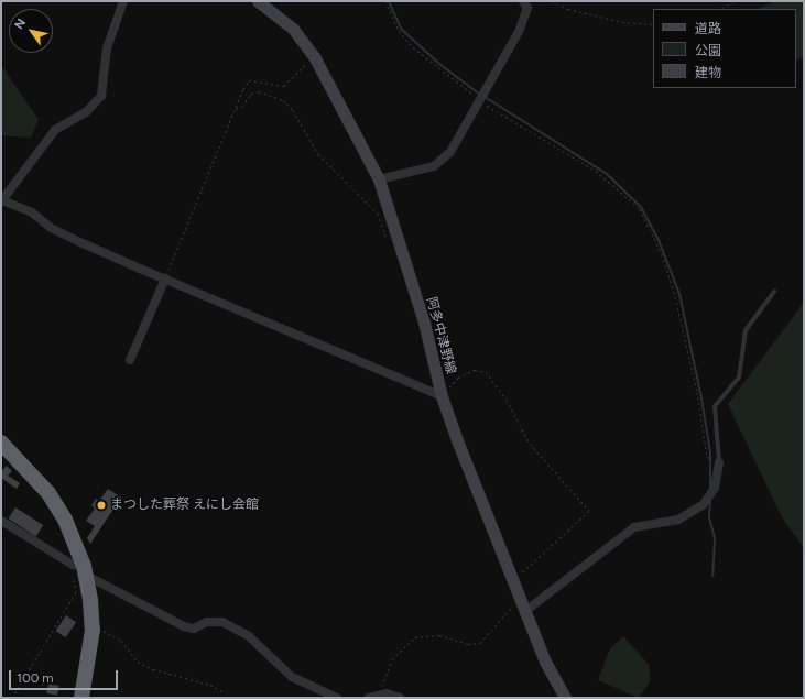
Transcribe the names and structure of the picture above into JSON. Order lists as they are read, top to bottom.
{
  "streets": {
    "street": ["阿多中津野線"]
  },
  "places": ["まつした葬祭 えにし会館"],
  "legend": ["道路", "公園", "建物"],
  "scale_bar": "100 m",
  "north": "top left"
}
